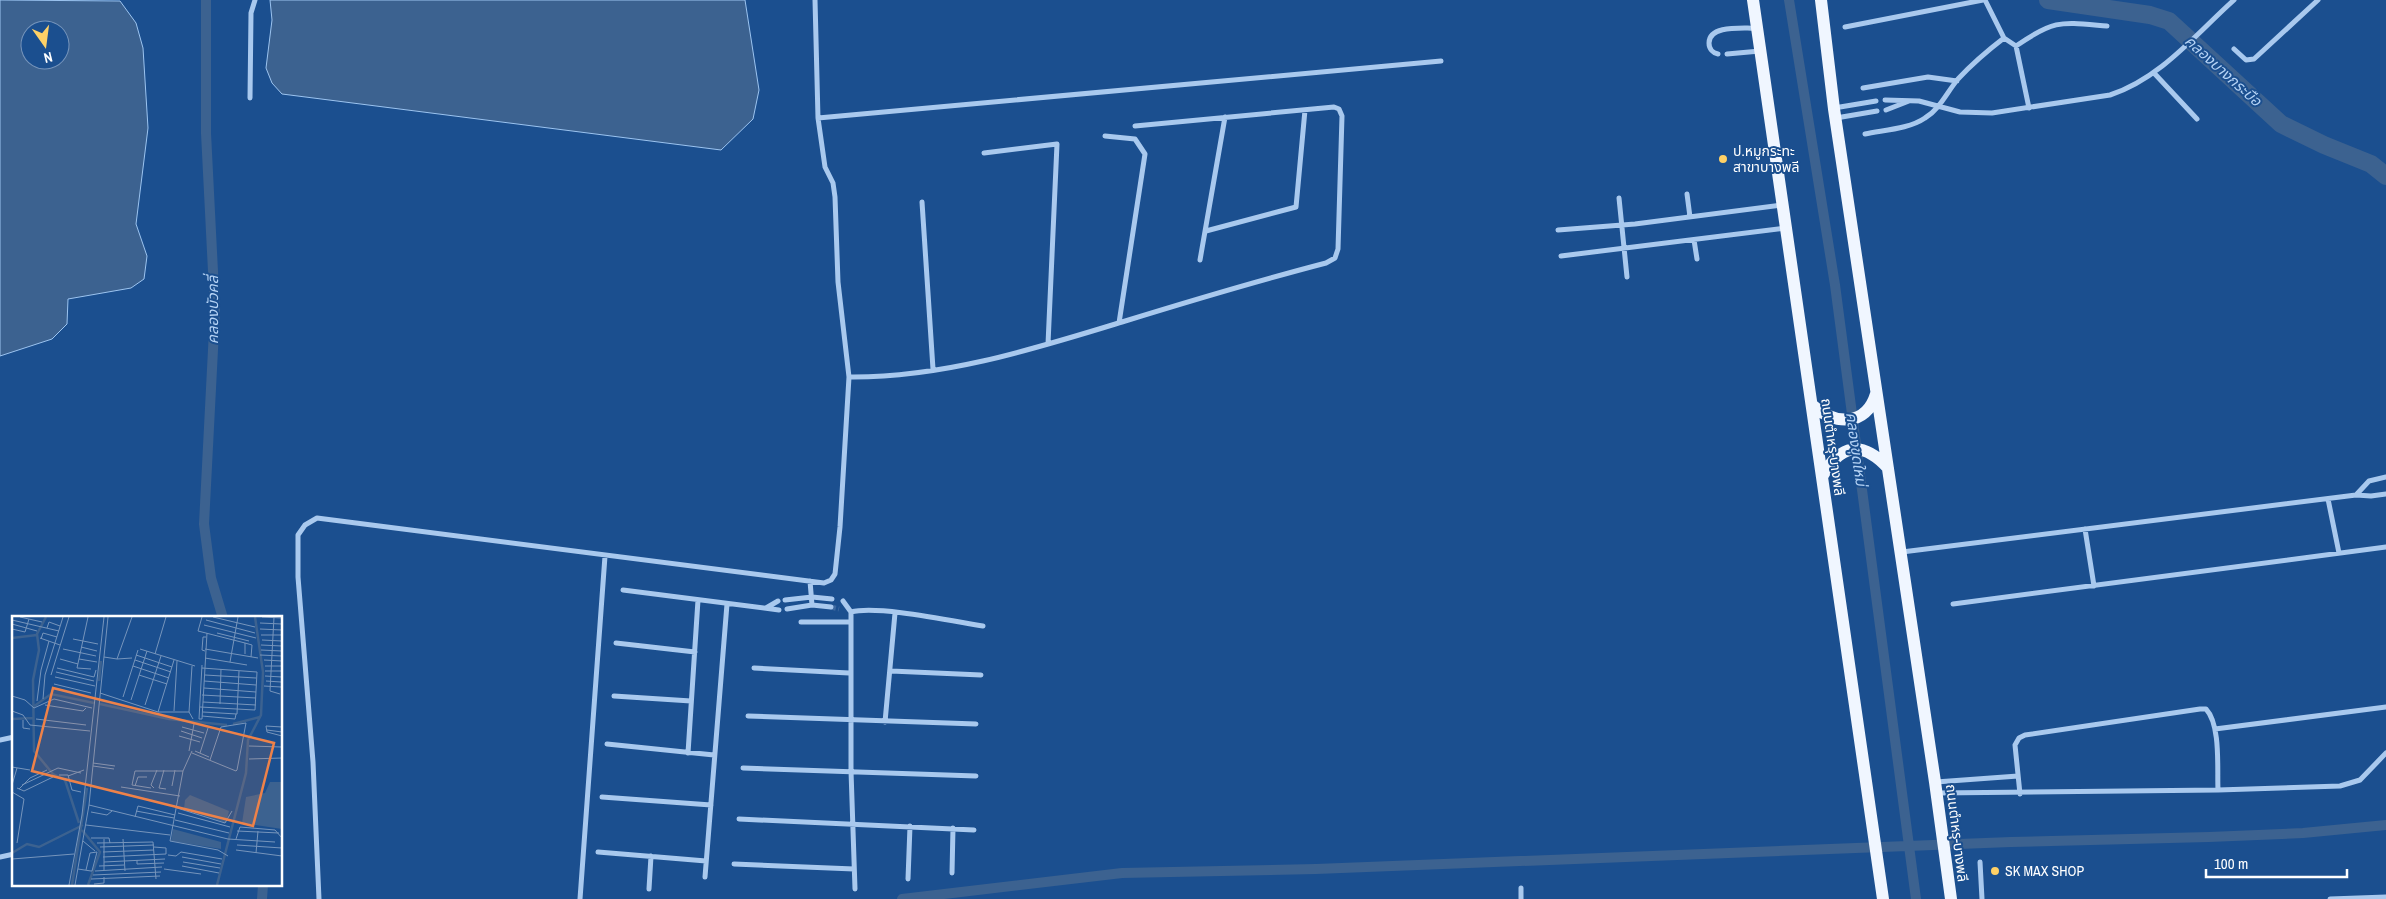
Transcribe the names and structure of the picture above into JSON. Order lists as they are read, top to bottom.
{
  "streets": {
    "main road": ["ถนนตำหรุ-บางพลี"]
  },
  "water": ["คลองบางกระบือ", "คลองบัวคลี่", "คลองขุดใหม่"],
  "places": ["ป.หมูกระทะ สาขาบางพลี", "SK MAX SHOP"],
  "scale_bar": "100 m",
  "north": "bottom"
}
